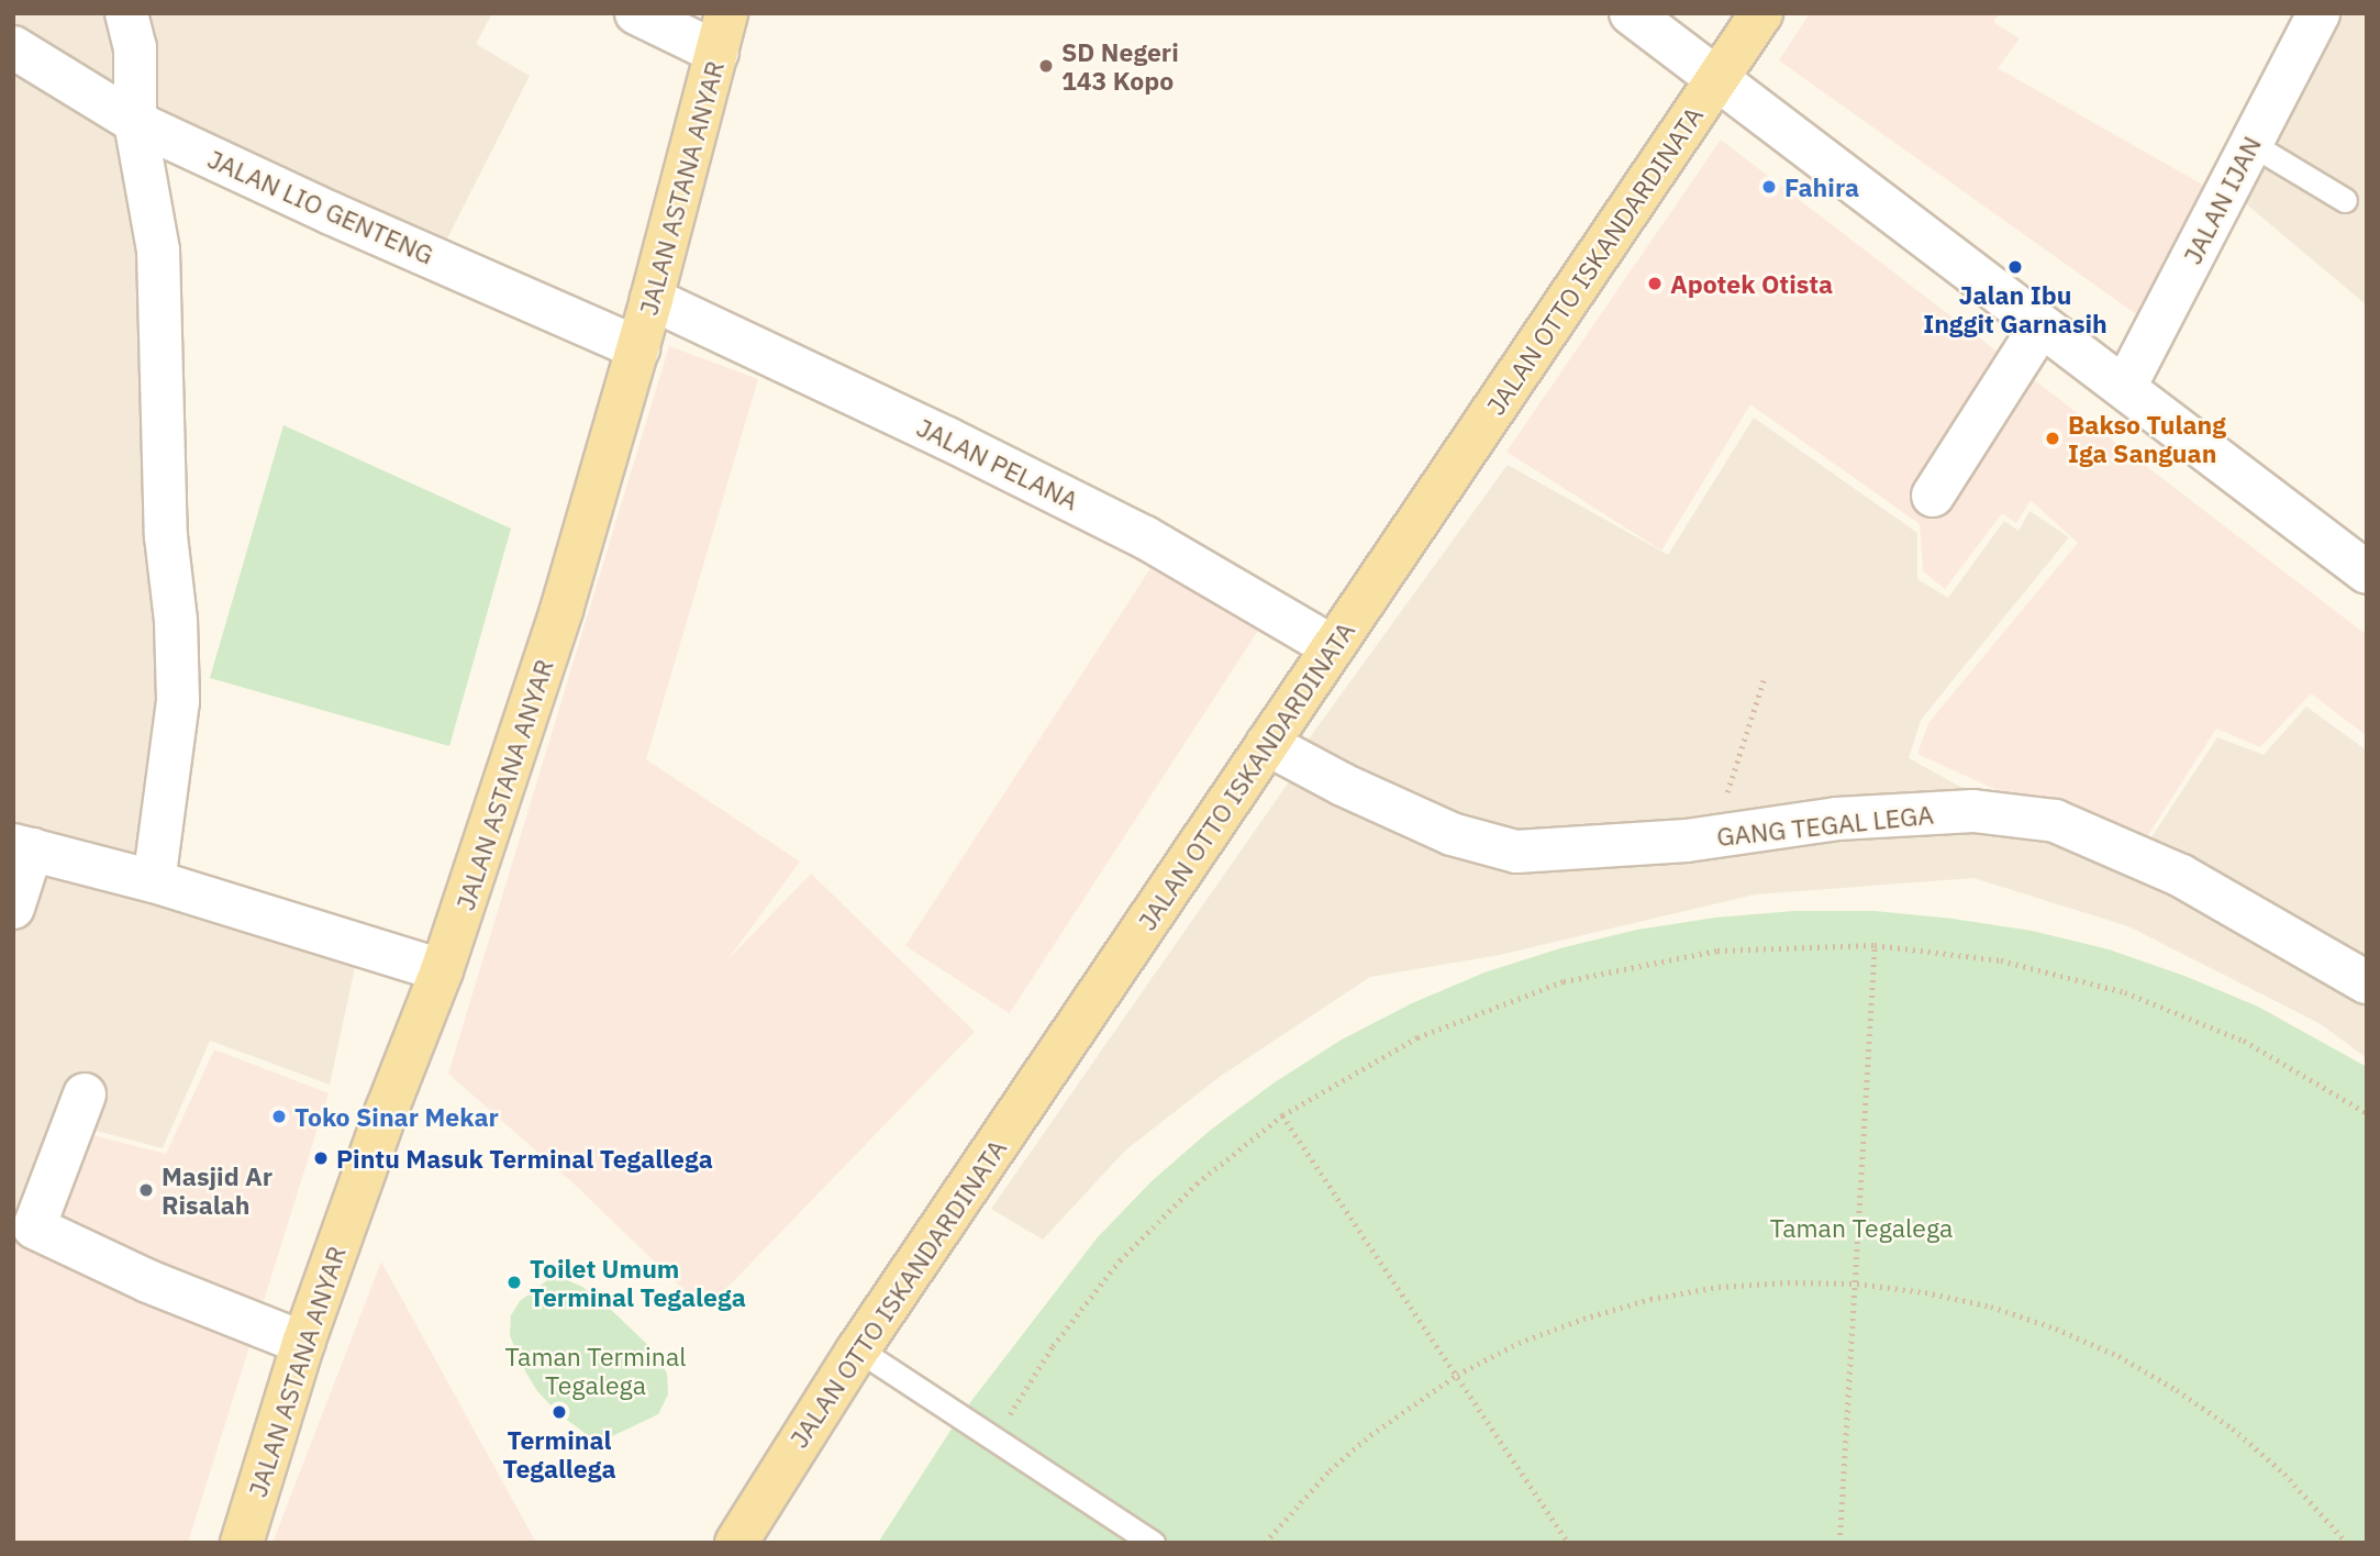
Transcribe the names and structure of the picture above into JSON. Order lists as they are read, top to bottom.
{
  "streets": {
    "main road": ["JALAN ASTANA ANYAR", "JALAN OTTO ISKANDARDINATA"],
    "street": [
      "JALAN IJAN",
      "JALAN LIO GENTENG",
      "JALAN PELANA",
      "GANG TEGAL LEGA"
    ]
  },
  "crossings": [
    ["JALAN ASTANA ANYAR", "JALAN LIO GENTENG"],
    ["JALAN ASTANA ANYAR", "JALAN PELANA"],
    ["JALAN OTTO ISKANDARDINATA", "JALAN PELANA"],
    ["JALAN OTTO ISKANDARDINATA", "GANG TEGAL LEGA"]
  ],
  "parks": ["Taman Tegalega", "Taman Terminal Tegalega"],
  "places": [
    "SD Negeri 143 Kopo",
    "Fahira",
    "Jalan Ibu Inggit Garnasih",
    "Apotek Otista",
    "Bakso Tulang Iga Sanguan",
    "Toko Sinar Mekar",
    "Pintu Masuk Terminal Tegallega",
    "Masjid Ar Risalah",
    "Toilet Umum Terminal Tegalega",
    "Terminal Tegallega"
  ]
}
